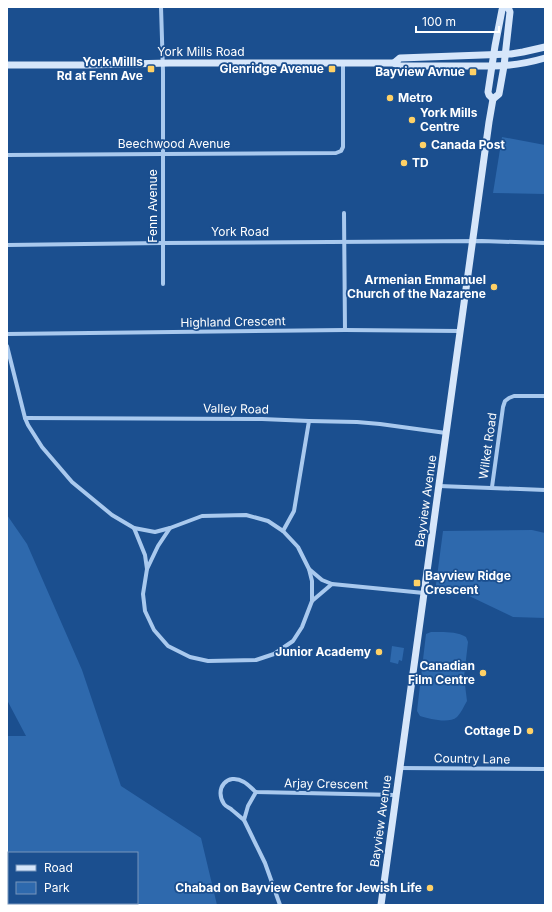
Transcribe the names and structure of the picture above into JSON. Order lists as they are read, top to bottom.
{
  "streets": {
    "main road": ["York Mills Road", "Bayview Avenue"],
    "street": [
      "Beechwood Avenue",
      "Fenn Avenue",
      "York Road",
      "Highland Crescent",
      "Valley Road",
      "Wilket Road",
      "Country Lane",
      "Arjay Crescent"
    ]
  },
  "crossings": [
    ["York Mills Road", "Beechwood Avenue"],
    ["York Mills Road", "Fenn Avenue"],
    ["York Mills Road", "Bayview Avenue"],
    ["Beechwood Avenue", "Fenn Avenue"],
    ["Fenn Avenue", "York Road"],
    ["York Road", "Bayview Avenue"],
    ["Highland Crescent", "Bayview Avenue"],
    ["Valley Road", "Bayview Avenue"],
    ["Bayview Avenue", "Country Lane"],
    ["Bayview Avenue", "Arjay Crescent"]
  ],
  "places": {
    "transit": [
      "York Millls Rd at Fenn Ave",
      "Glenridge Avenue",
      "Bayview Avnue",
      "Bayview Ridge Crescent"
    ],
    "other": [
      "Metro",
      "York Mills Centre",
      "Canada Post",
      "TD",
      "Armenian Emmanuel Church of the Nazarene",
      "Junior Academy",
      "Canadian Film Centre",
      "Cottage D",
      "Chabad on Bayview Centre for Jewish Life"
    ]
  },
  "legend": ["Road", "Park"],
  "scale_bar": "100 m"
}
